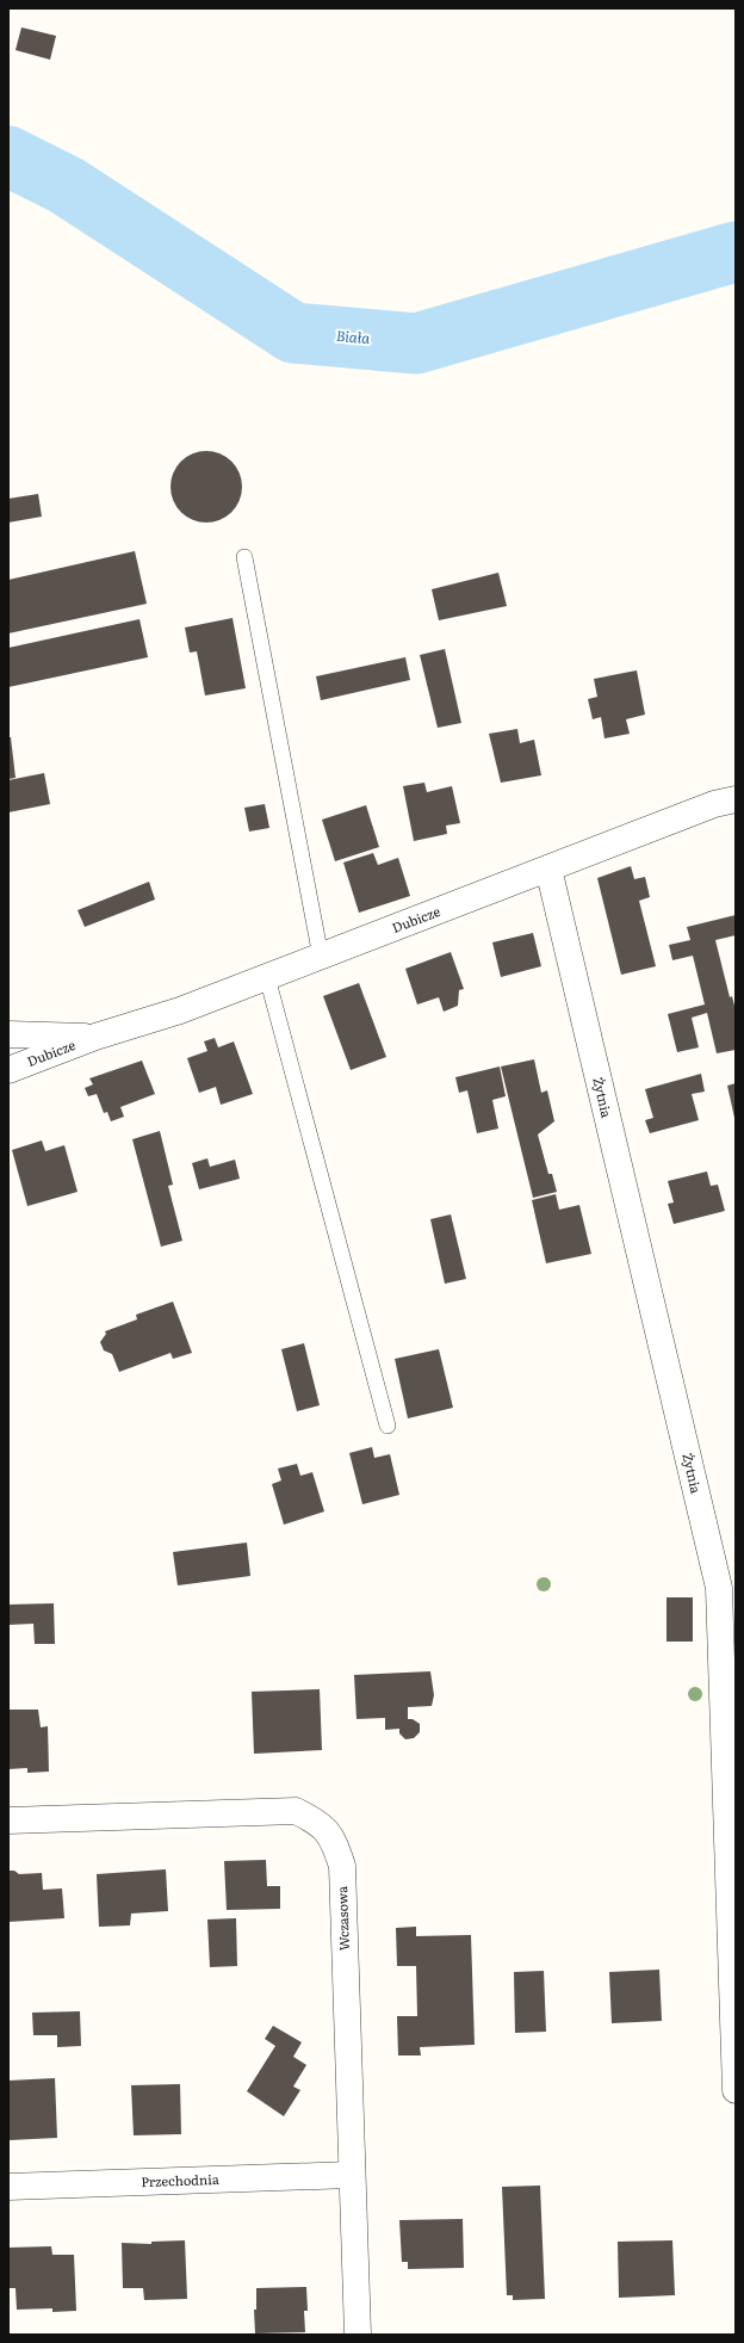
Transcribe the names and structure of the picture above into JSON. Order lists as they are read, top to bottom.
{
  "streets": {
    "street": [
      "Dubicze",
      "Żytnia",
      "Wczasowa",
      "Przechodnia"
    ]
  },
  "crossings": [
    ["Dubicze", "Żytnia"],
    ["Wczasowa", "Przechodnia"]
  ],
  "water": ["Biała"]
}
